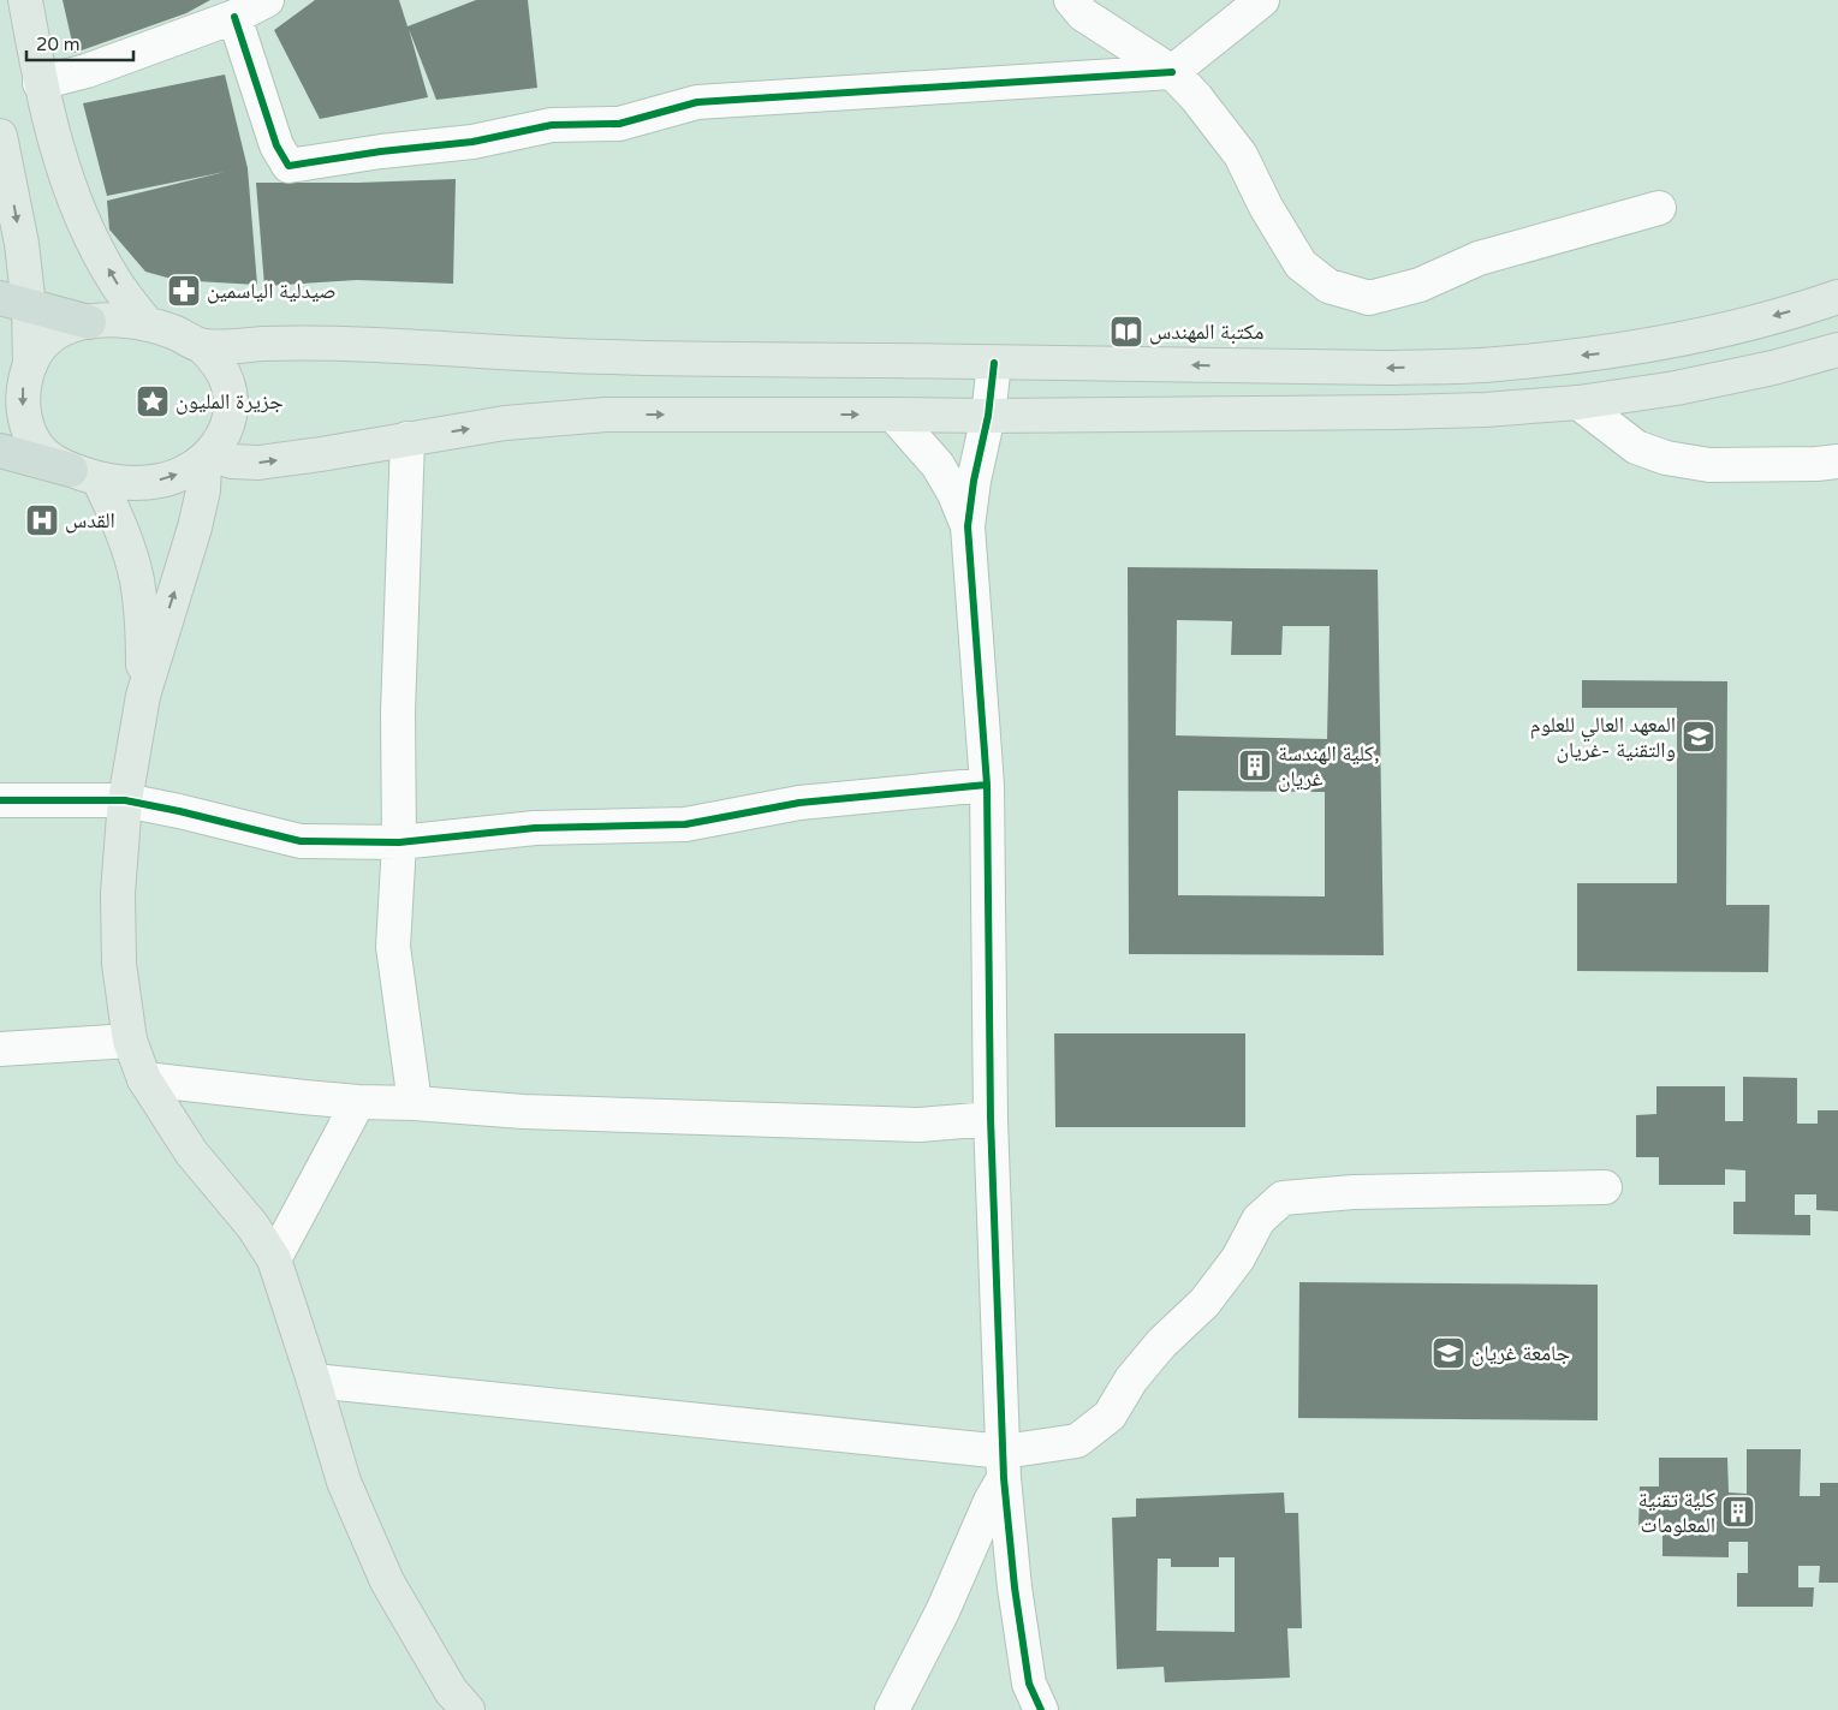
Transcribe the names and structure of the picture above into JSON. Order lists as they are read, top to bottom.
{
  "places": {
    "pharmacy": ["صيدلية الياسمين"],
    "library": ["مكتبة المهندس"],
    "place": ["جزيرة المليون"],
    "hospital": ["القدس"],
    "school or university": ["المعهد العالي للعلوم والتقنية -غريان", "جامعة غريان"],
    "building": ["كلية الهندسة, غريان", "كلية تقنية المعلومات"]
  },
  "scale_bar": "20 m"
}
